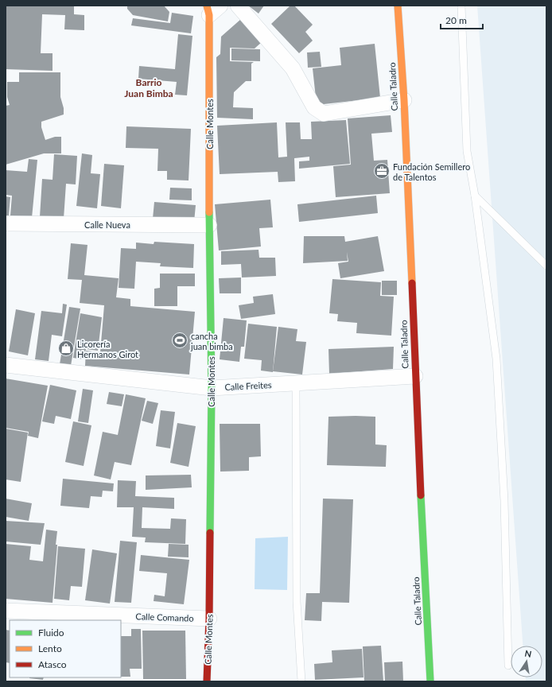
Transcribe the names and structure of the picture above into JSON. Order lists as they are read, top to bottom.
{
  "streets": {
    "street": [
      "Calle Taladro",
      "Calle Montes",
      "Calle Nueva",
      "Calle Freites",
      "Calle Comando"
    ]
  },
  "crossings": [
    ["Calle Taladro", "Calle Freites"],
    ["Calle Montes", "Calle Nueva"],
    ["Calle Montes", "Calle Freites"],
    ["Calle Montes", "Calle Comando"]
  ],
  "districts": ["Barrio Juan Bimba"],
  "places": {
    "office": ["Fundación Semillero de Talentos"],
    "sports": ["cancha juan bimba"],
    "shop": ["Licorería Hermanos Girot"]
  },
  "legend": ["Fluido", "Lento", "Atasco"],
  "scale_bar": "20 m",
  "north": "top"
}
